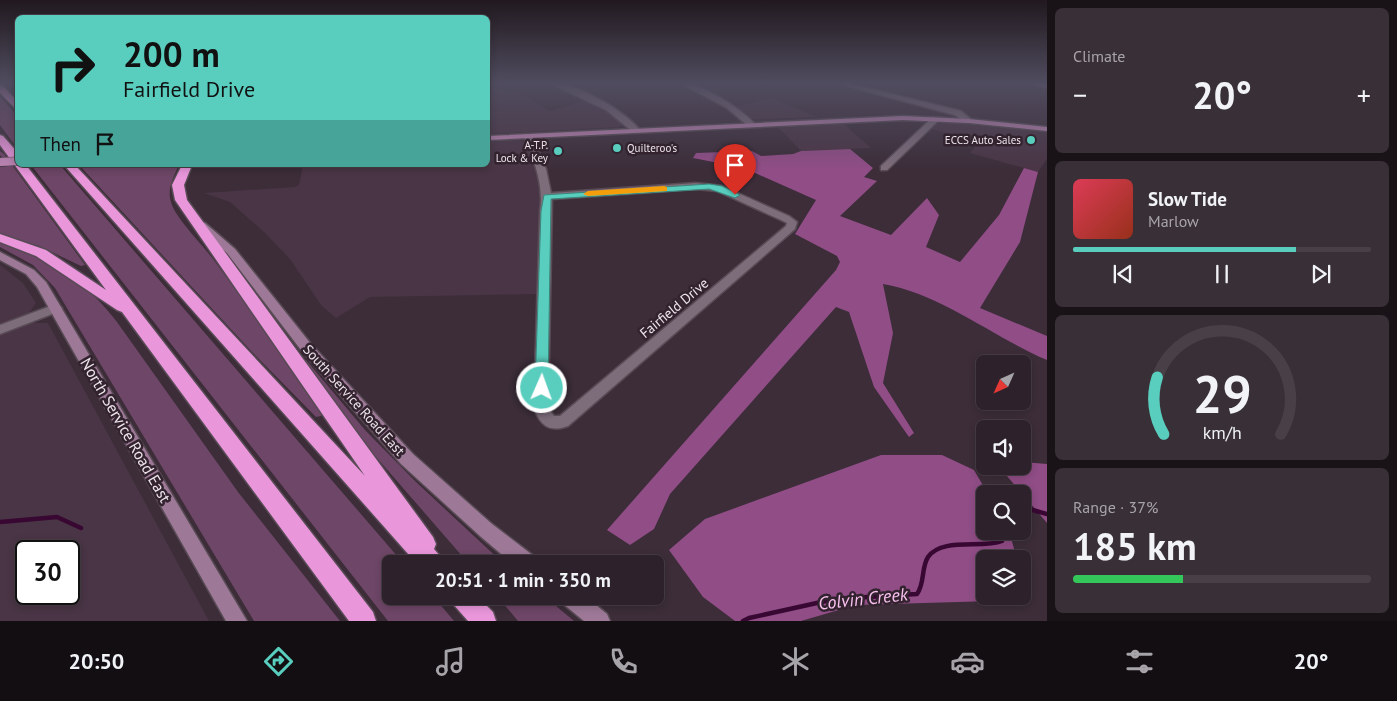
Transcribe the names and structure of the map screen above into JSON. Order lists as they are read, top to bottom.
{
  "streets": {
    "main road": ["South Service Road East", "North Service Road East"],
    "street": ["Fairfield Drive"]
  },
  "water": ["Colvin Creek"],
  "places": ["ECCS Auto Sales", "Quilteroo's", "A-T.P. Lock & Key"],
  "north": "bottom left",
  "page": {
    "tile": [
      "Climate",
      ["Range · 37%", "185 km"]
    ],
    "turn": ["200 m", "Fairfield Drive"],
    "heat": ["−", "20°", "+"],
    "then": "Then",
    "song": ["Slow Tide", "Marlow"],
    "limit": "30",
    "trip": "20:51 · 1 min · 350 m",
    "tabs": ["20:50", "20°"],
    "gauge": ["29", "km/h"]
  }
}
